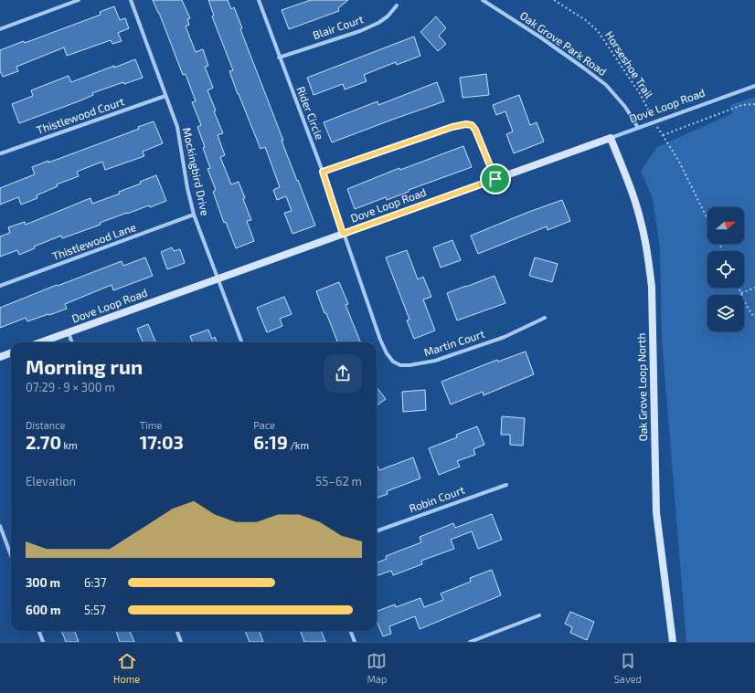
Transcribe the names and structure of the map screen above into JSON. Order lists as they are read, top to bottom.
{
  "streets": {
    "street": [
      "Blair Court",
      "Oak Grove Park Road",
      "Dove Loop Road",
      "Rider Circle",
      "Thistlewood Court",
      "Mockingbird Drive",
      "Thistlewood Lane",
      "Martin Court",
      "Oak Grove Loop North",
      "Robin Court"
    ],
    "path": ["Horseshoe Trail"]
  },
  "crossings": [
    ["Blair Court", "Rider Circle"],
    ["Oak Grove Park Road", "Dove Loop Road"],
    ["Horseshoe Trail", "Dove Loop Road"],
    ["Dove Loop Road", "Rider Circle"],
    ["Dove Loop Road", "Mockingbird Drive"],
    ["Dove Loop Road", "Martin Court"],
    ["Dove Loop Road", "Oak Grove Loop North"],
    ["Rider Circle", "Martin Court"],
    ["Thistlewood Court", "Mockingbird Drive"],
    ["Mockingbird Drive", "Thistlewood Lane"]
  ],
  "north": "right",
  "page": {
    "heading": ["Morning run", "07:29 · 9 × 300 m"],
    "stats": [
      ["Distance", "2.70 km"],
      ["Time", "17:03"],
      ["Pace", "6:19 /km"]
    ],
    "chart": ["Elevation", "55–62 m"],
    "list": [
      {
        "name": "300 m",
        "note": "6:37"
      },
      {
        "name": "600 m",
        "note": "5:57"
      }
    ],
    "tabs": ["Home", "Map", "Saved"]
  }
}
